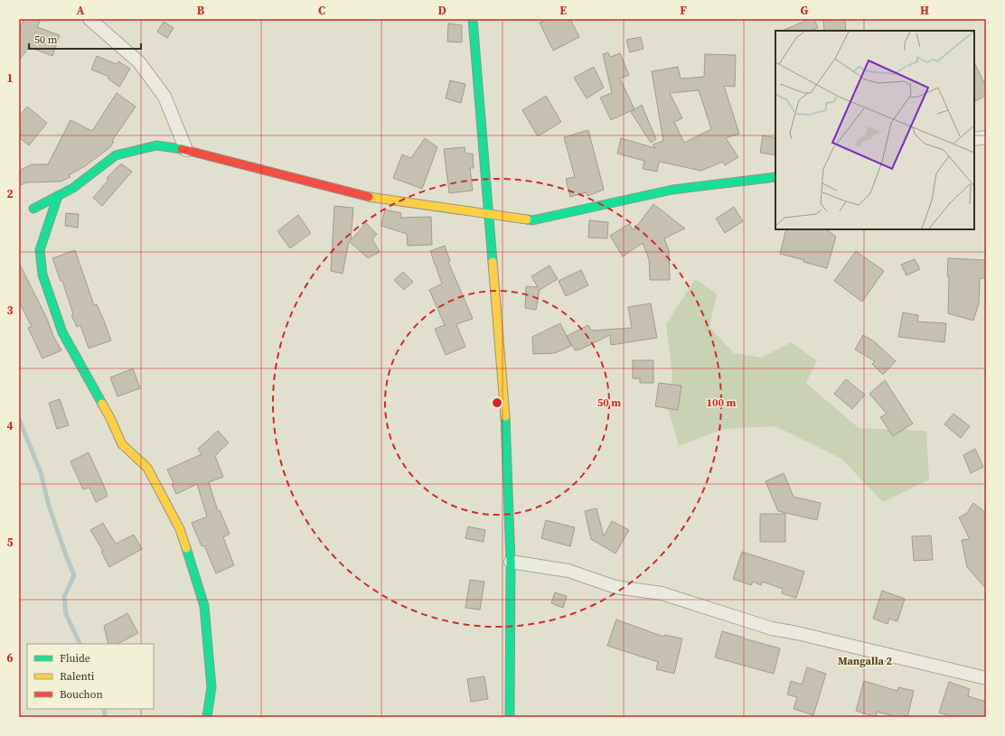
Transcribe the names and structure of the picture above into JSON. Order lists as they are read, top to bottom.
{
  "districts": ["Mangalla 2"],
  "legend": ["Fluide", "Ralenti", "Bouchon"],
  "scale_bar": "50 m",
  "grid": {
    "columns": [
      "A",
      "B",
      "C",
      "D",
      "E",
      "F",
      "G",
      "H"
    ],
    "rows": [
      "1",
      "2",
      "3",
      "4",
      "5",
      "6"
    ]
  },
  "rings": ["50 m", "100 m"]
}
